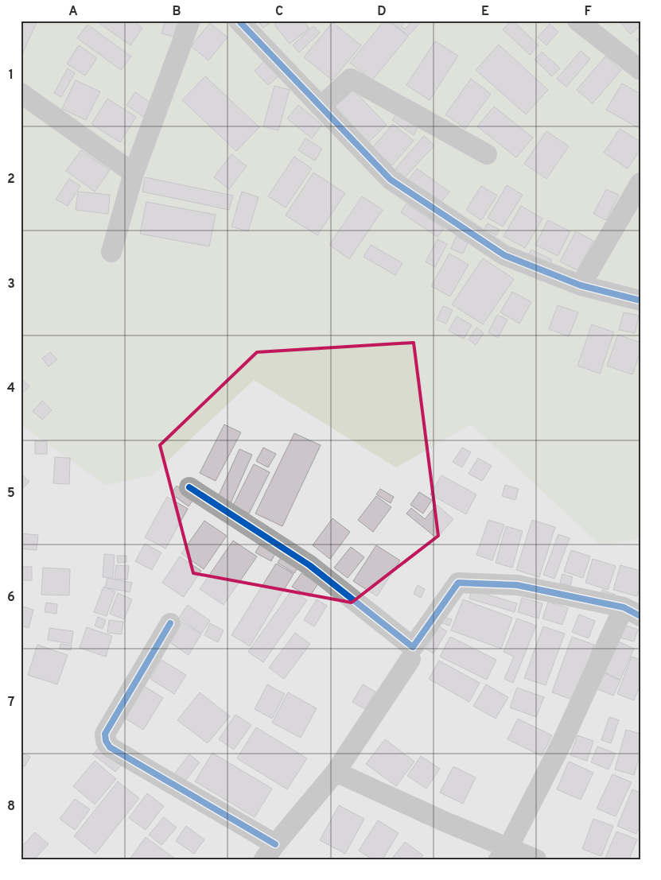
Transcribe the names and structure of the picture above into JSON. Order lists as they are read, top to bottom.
{
  "grid": {
    "columns": [
      "A",
      "B",
      "C",
      "D",
      "E",
      "F"
    ],
    "rows": [
      "1",
      "2",
      "3",
      "4",
      "5",
      "6",
      "7",
      "8"
    ]
  }
}
